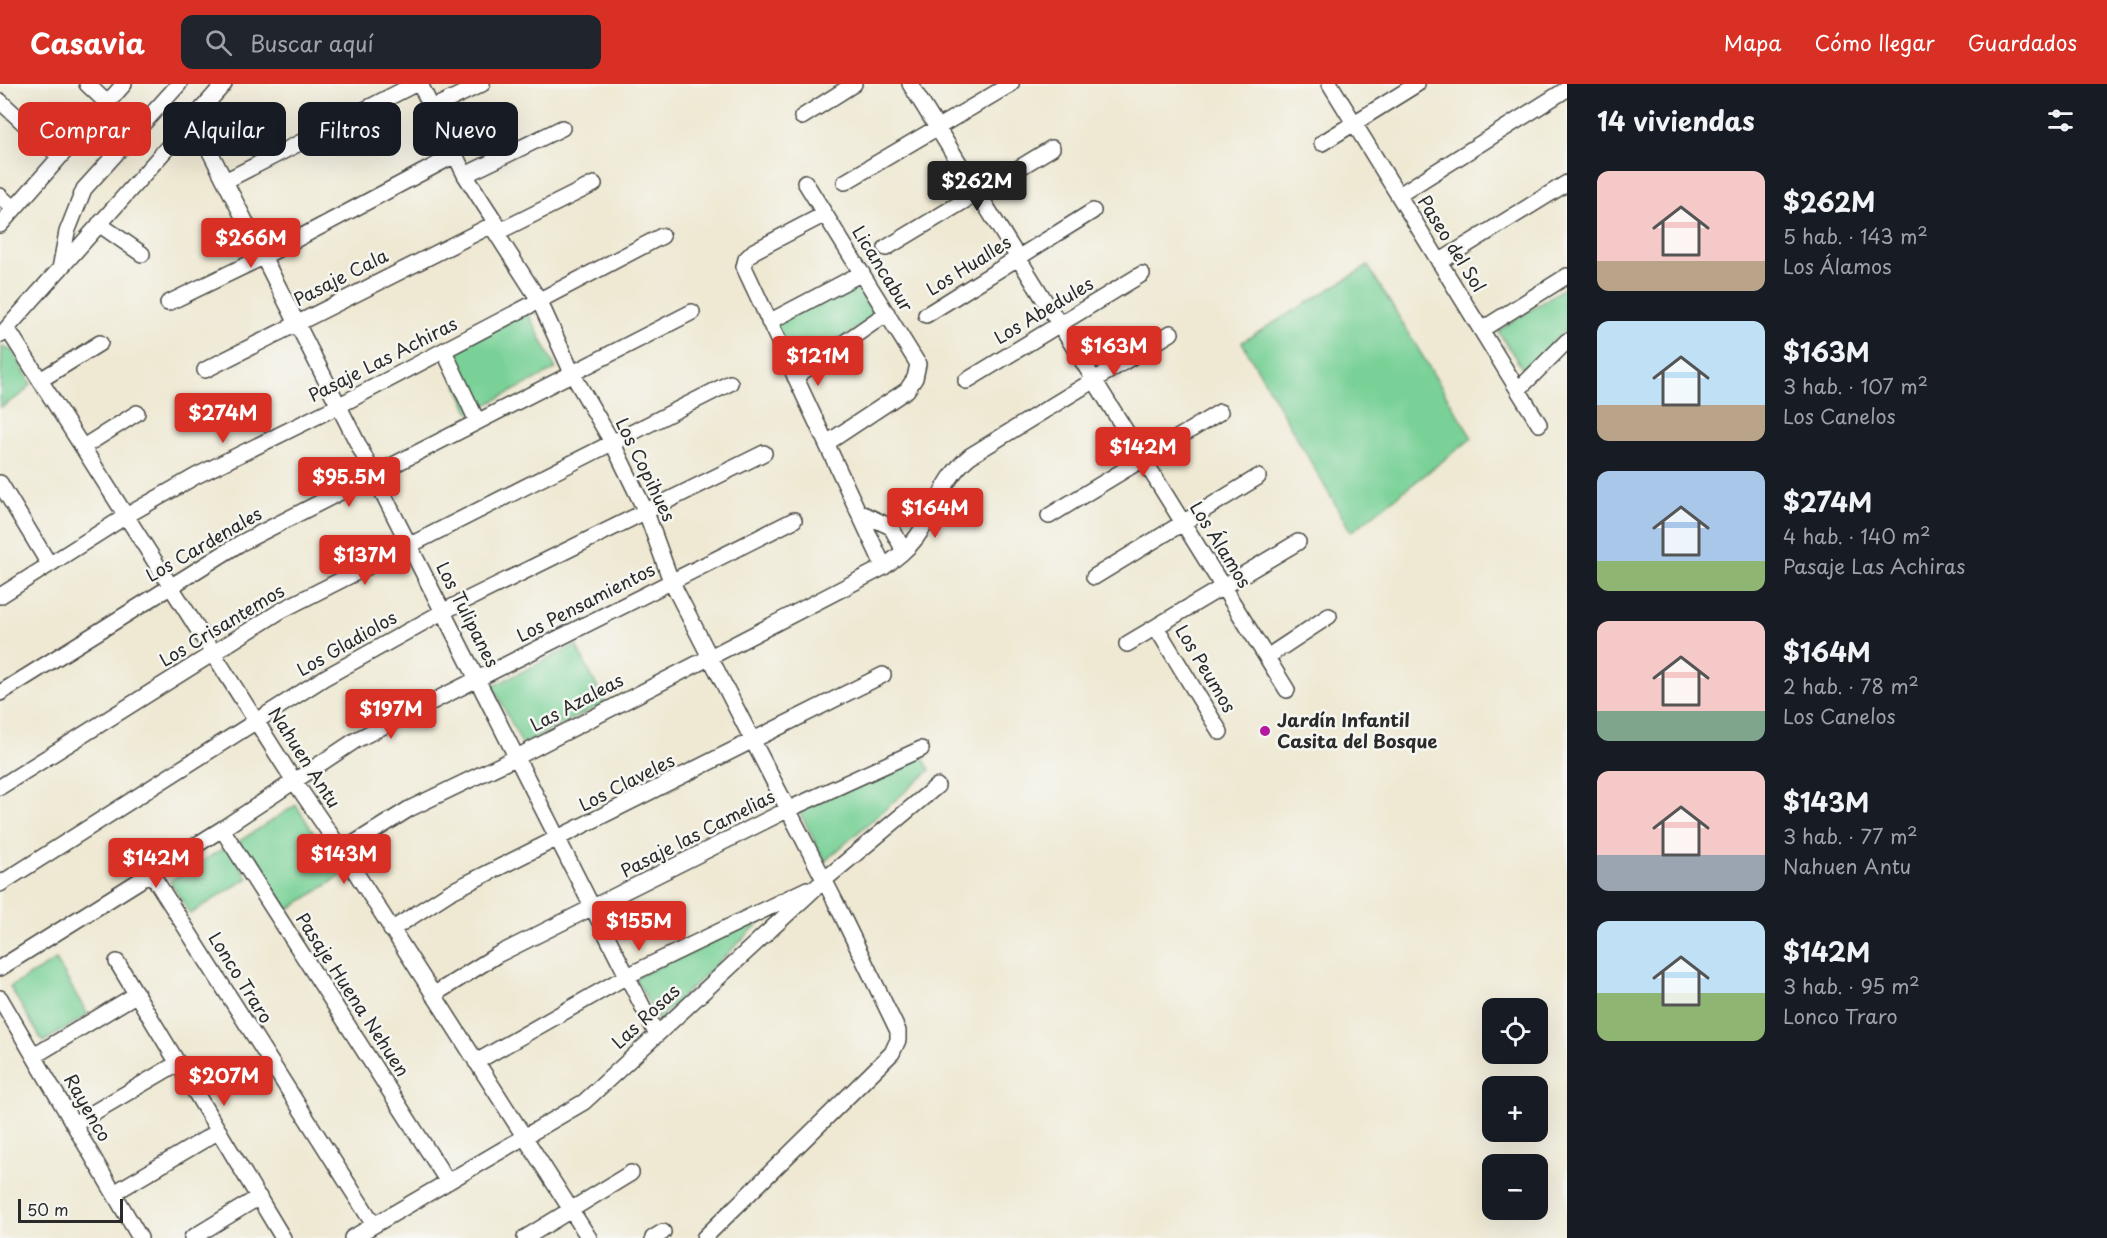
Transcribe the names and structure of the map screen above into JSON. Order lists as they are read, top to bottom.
{
  "streets": {
    "street": [
      "Paseo del Sol",
      "Los Hualles",
      "Licancabur",
      "Pasaje Cala",
      "Los Abedules",
      "Pasaje Las Achiras",
      "Los Copihues",
      "Los Cardenales",
      "Los Álamos",
      "Los Pensamientos",
      "Los Tulipanes",
      "Los Crisantemos",
      "Los Gladiolos",
      "Los Peumos",
      "Las Azaleas",
      "Nahuen Antu",
      "Los Claveles",
      "Pasaje las Camelias",
      "Lonco Traro",
      "Pasaje Huena Nehuen",
      "Las Rosas",
      "Rayenco"
    ]
  },
  "crossings": [
    ["Los Hualles", "Los Álamos"],
    ["Pasaje Cala", "Los Copihues"],
    ["Pasaje Cala", "Los Tulipanes"],
    ["Los Abedules", "Los Álamos"],
    ["Pasaje Las Achiras", "Los Copihues"],
    ["Pasaje Las Achiras", "Los Tulipanes"],
    ["Pasaje Las Achiras", "Nahuen Antu"],
    ["Los Copihues", "Los Cardenales"],
    ["Los Copihues", "Los Pensamientos"],
    ["Los Copihues", "Los Crisantemos"],
    ["Los Copihues", "Los Gladiolos"],
    ["Los Copihues", "Las Azaleas"],
    ["Los Copihues", "Los Claveles"],
    ["Los Copihues", "Pasaje las Camelias"],
    ["Los Copihues", "Las Rosas"],
    ["Los Cardenales", "Los Tulipanes"],
    ["Los Cardenales", "Nahuen Antu"],
    ["Los Álamos", "Las Azaleas"],
    ["Los Pensamientos", "Los Tulipanes"],
    ["Los Pensamientos", "Nahuen Antu"],
    ["Los Pensamientos", "Lonco Traro"],
    ["Los Pensamientos", "Pasaje Huena Nehuen"],
    ["Los Tulipanes", "Los Crisantemos"],
    ["Los Tulipanes", "Los Gladiolos"],
    ["Los Tulipanes", "Las Azaleas"],
    ["Los Tulipanes", "Los Claveles"],
    ["Los Tulipanes", "Pasaje las Camelias"],
    ["Los Tulipanes", "Las Rosas"],
    ["Los Crisantemos", "Nahuen Antu"],
    ["Los Gladiolos", "Nahuen Antu"],
    ["Las Azaleas", "Nahuen Antu"],
    ["Nahuen Antu", "Los Claveles"],
    ["Nahuen Antu", "Pasaje las Camelias"],
    ["Nahuen Antu", "Las Rosas"],
    ["Lonco Traro", "Las Rosas"],
    ["Pasaje Huena Nehuen", "Las Rosas"]
  ],
  "places": ["Jardín Infantil Casita del Bosque"],
  "scale_bar": "50 m",
  "page": {
    "header": "Casavia",
    "search": "Buscar aquí",
    "nav": ["Mapa", "Cómo llegar", "Guardados"],
    "heading": "14 viviendas",
    "chip": [
      "Comprar",
      "Alquilar",
      "Filtros",
      "Nuevo"
    ],
    "list": [
      {
        "name": "$262M",
        "note": "5 hab. · 143 m² · Los Álamos"
      },
      {
        "name": "$163M",
        "note": "3 hab. · 107 m² · Los Canelos"
      },
      {
        "name": "$274M",
        "note": "4 hab. · 140 m² · Pasaje Las Achiras"
      },
      {
        "name": "$164M",
        "note": "2 hab. · 78 m² · Los Canelos"
      },
      {
        "name": "$143M",
        "note": "3 hab. · 77 m² · Nahuen Antu"
      },
      {
        "name": "$142M",
        "note": "3 hab. · 95 m² · Lonco Traro"
      }
    ],
    "price": [
      "$262M",
      "$266M",
      "$163M",
      "$121M",
      "$274M",
      "$142M",
      "$95.5M",
      "$164M",
      "$137M",
      "$197M",
      "$143M",
      "$142M",
      "$155M",
      "$207M"
    ],
    "map_buttons": ["+", "−"],
    "scale": "50 m"
  }
}
